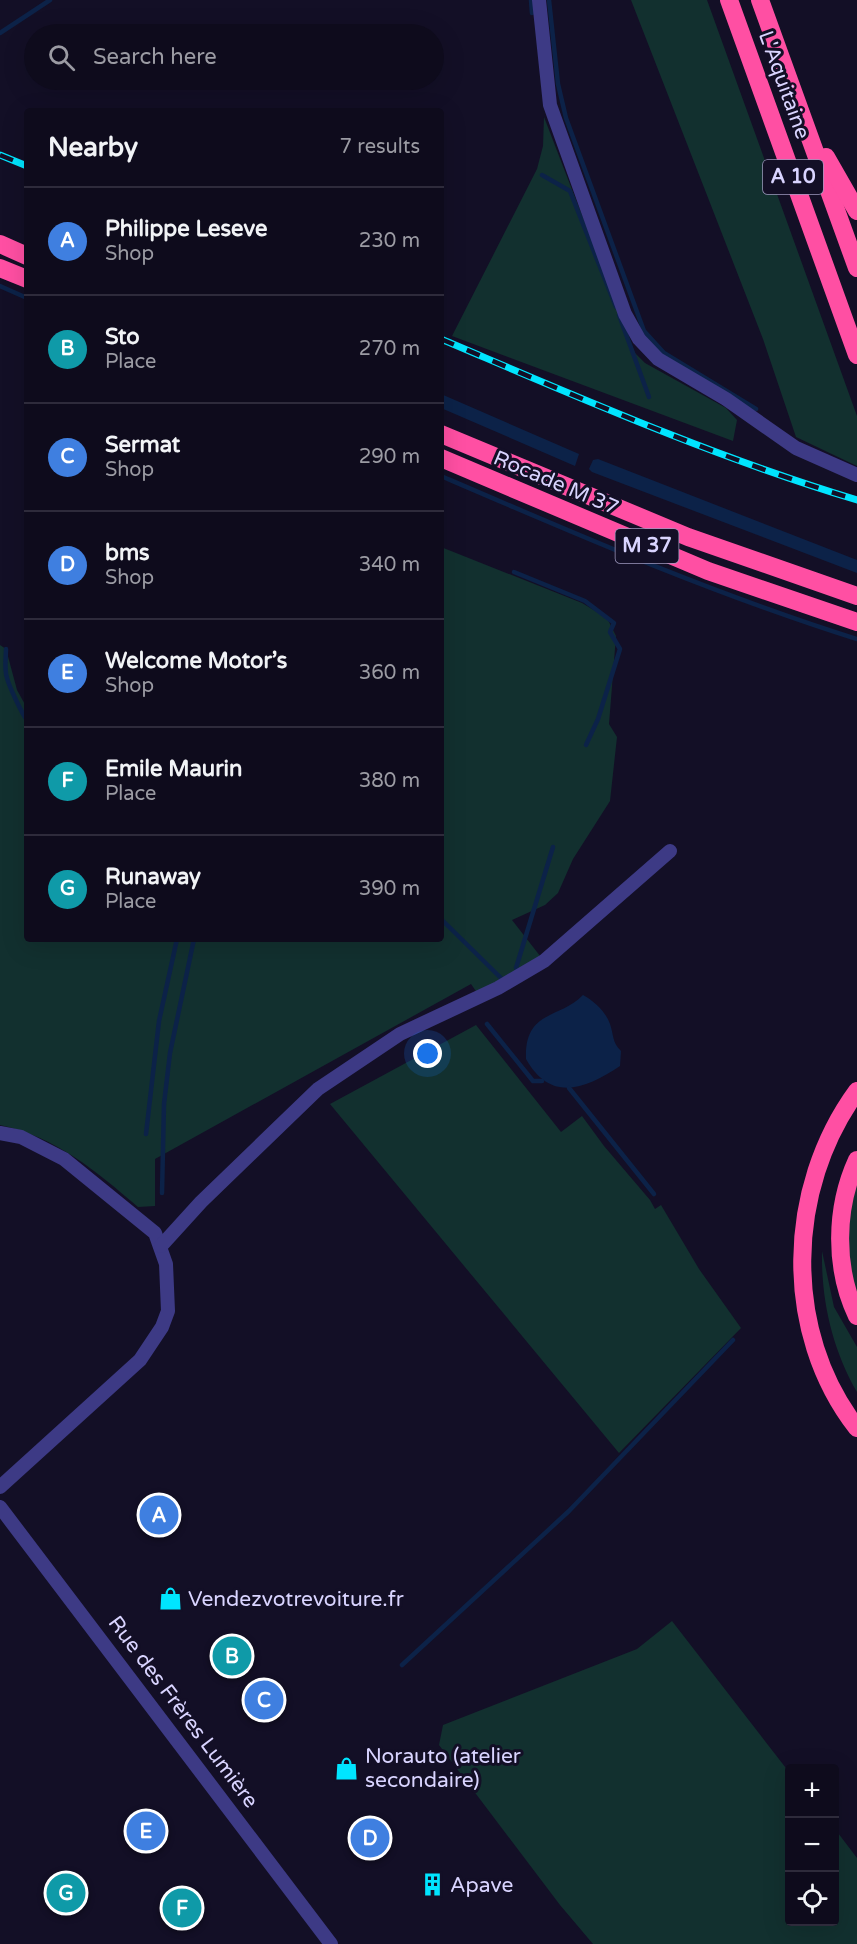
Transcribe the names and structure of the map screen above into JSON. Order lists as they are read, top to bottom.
{
  "streets": {
    "highway": [
      "L'Aquitaine",
      "A 10",
      "Rocade M 37",
      "M 37"
    ],
    "street": ["Rue des Frères Lumière"]
  },
  "places": {
    "shop": ["Vendezvotrevoiture.fr", "Norauto (atelier secondaire)"],
    "building": ["Apave"]
  },
  "page": {
    "search": "Search here",
    "heading": ["Nearby", "7 results"],
    "list": [
      {
        "mark": "A",
        "name": "Philippe Leseve",
        "note": "Shop",
        "value": "230 m"
      },
      {
        "mark": "B",
        "name": "Sto",
        "note": "Place",
        "value": "270 m"
      },
      {
        "mark": "C",
        "name": "Sermat",
        "note": "Shop",
        "value": "290 m"
      },
      {
        "mark": "D",
        "name": "bms",
        "note": "Shop",
        "value": "340 m"
      },
      {
        "mark": "E",
        "name": "Welcome Motor’s",
        "note": "Shop",
        "value": "360 m"
      },
      {
        "mark": "F",
        "name": "Emile Maurin",
        "note": "Place",
        "value": "380 m"
      },
      {
        "mark": "G",
        "name": "Runaway",
        "note": "Place",
        "value": "390 m"
      }
    ],
    "pins": [
      "A",
      "B",
      "C",
      "E",
      "D",
      "G",
      "F"
    ],
    "map_buttons": ["+", "−"]
  }
}
